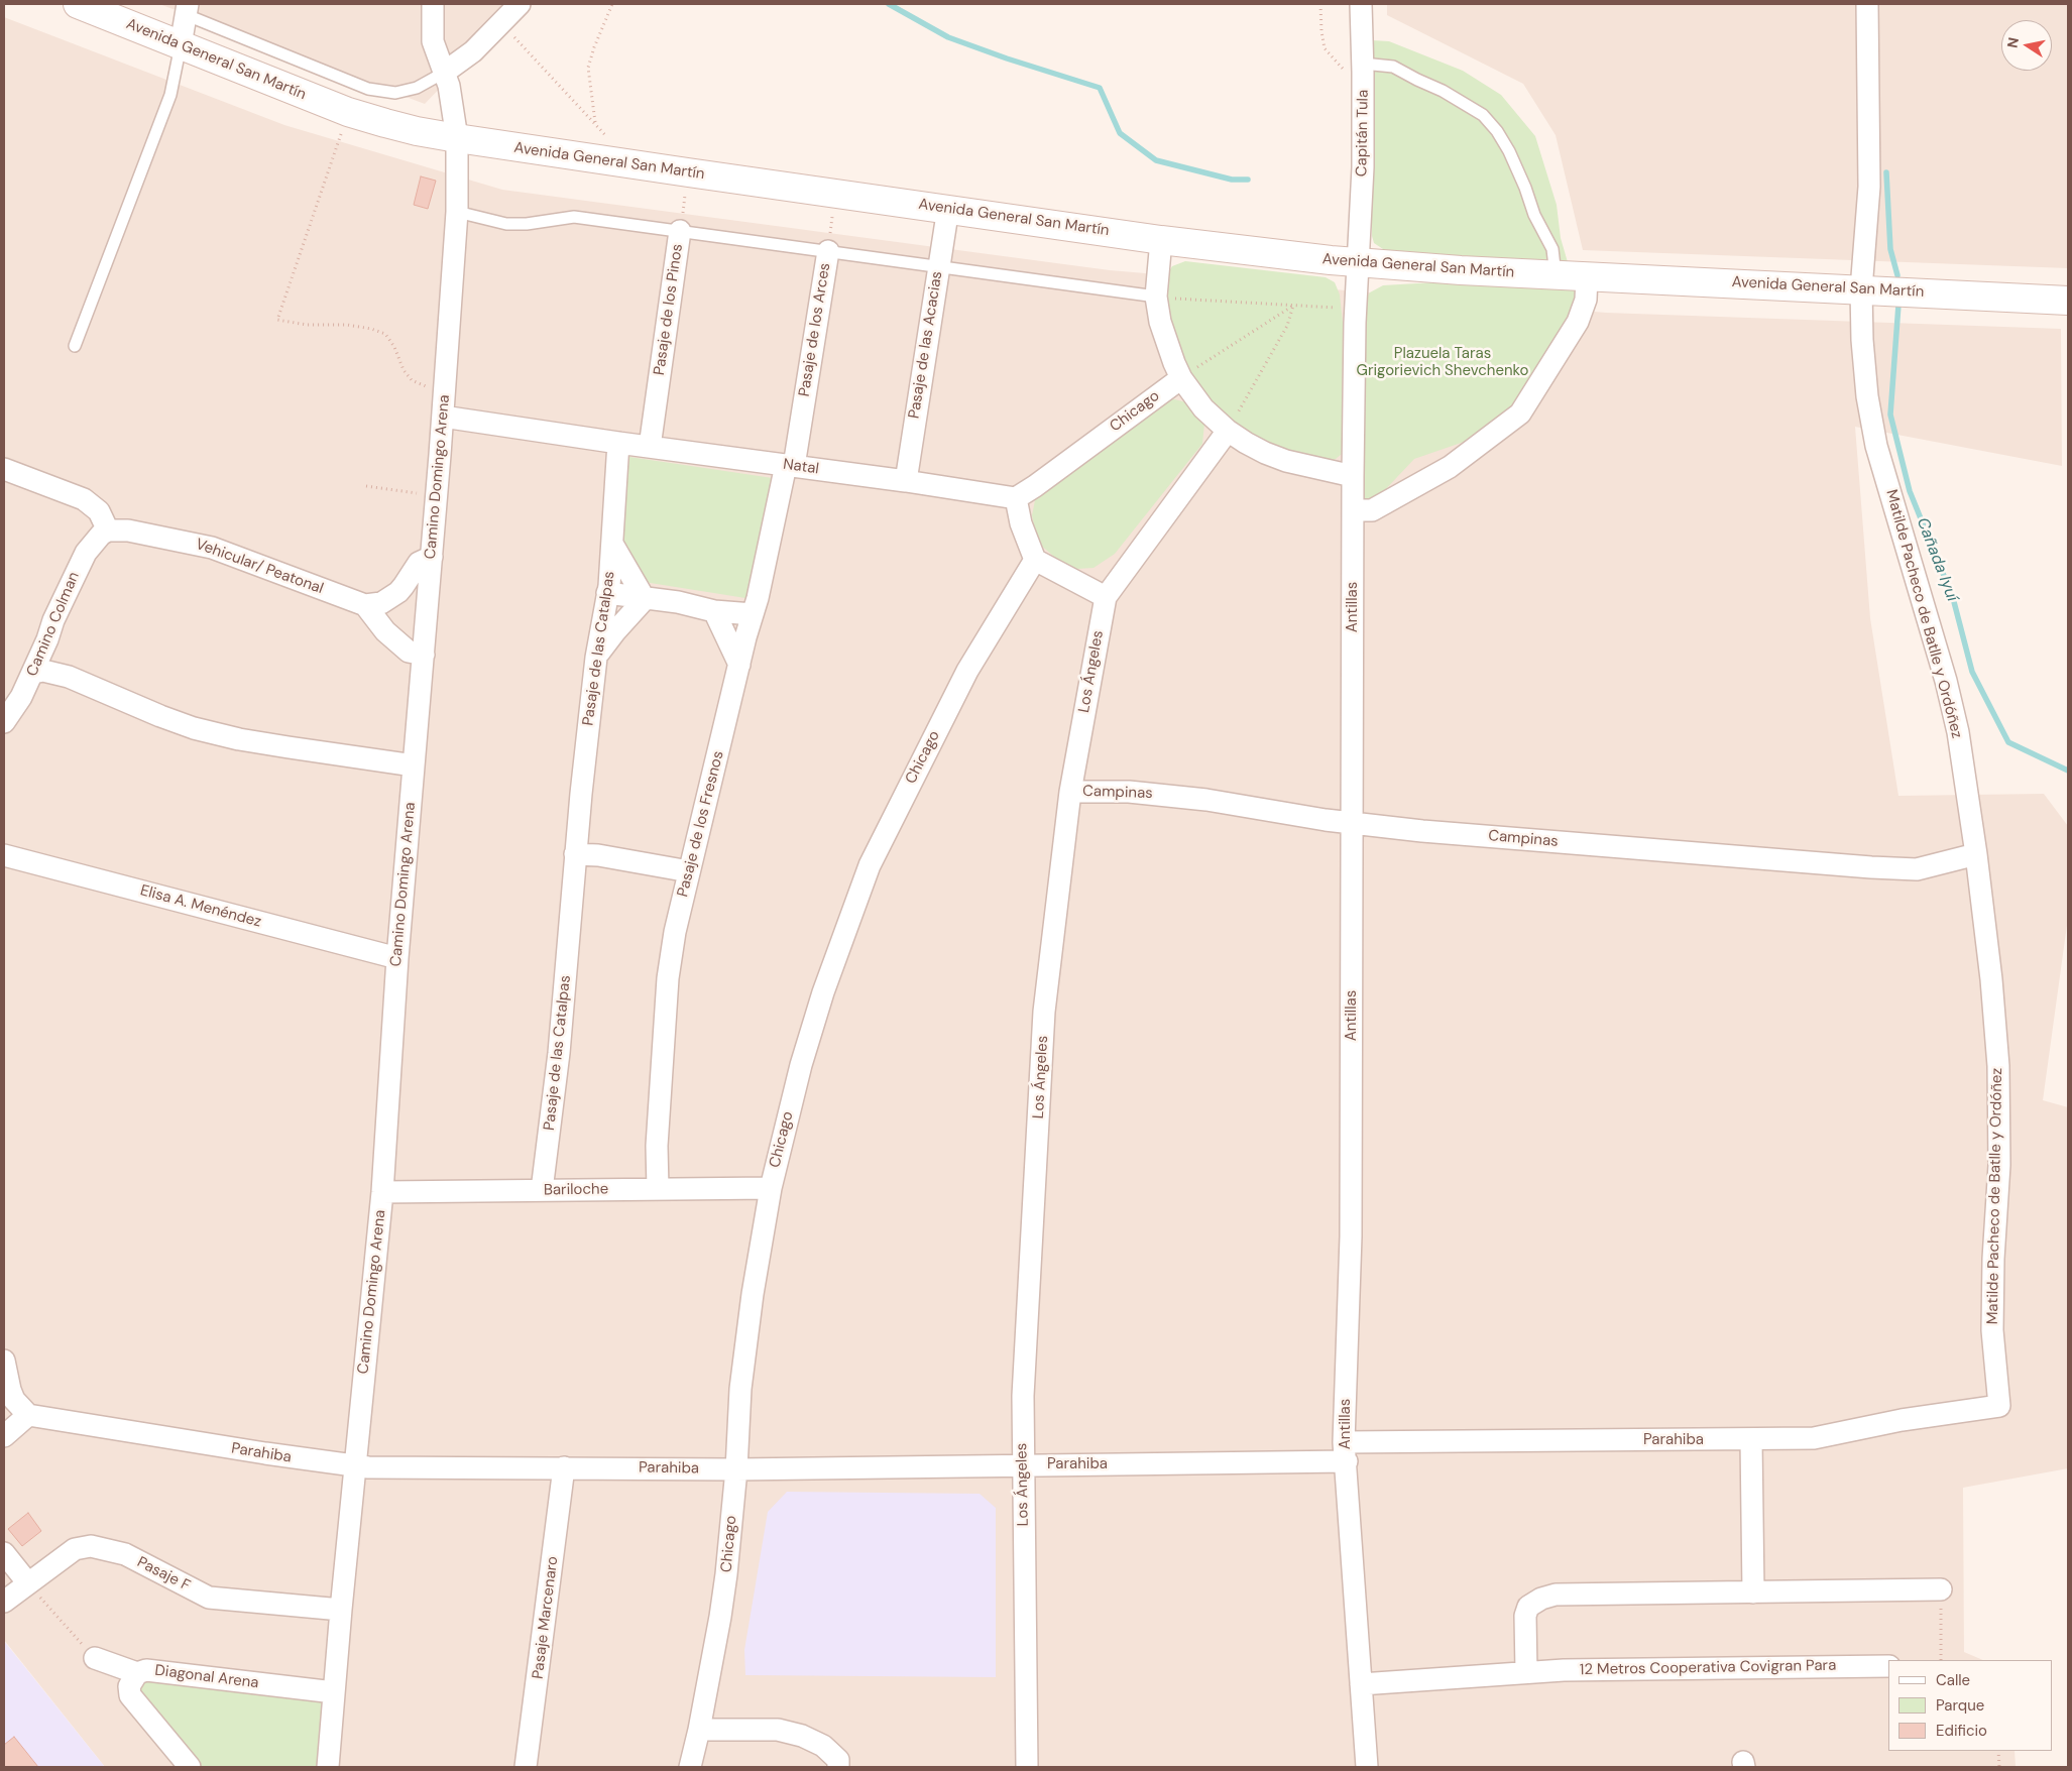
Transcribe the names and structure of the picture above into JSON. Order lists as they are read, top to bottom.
{
  "streets": {
    "main road": ["Avenida General San Martín"],
    "street": [
      "Capitán Tula",
      "Pasaje de los Pinos",
      "Pasaje de los Arces",
      "Pasaje de las Acacias",
      "Chicago",
      "Natal",
      "Camino Domingo Arena",
      "Vehicular/ Peatonal",
      "Antillas",
      "Matilde Pacheco de Batlle y Ordóñez",
      "Camino Colman",
      "Pasaje de las Catalpas",
      "Los Ángeles",
      "Campinas",
      "Pasaje de los Fresnos",
      "Elisa A. Menéndez",
      "Bariloche",
      "Parahiba",
      "Pasaje F",
      "Pasaje Marcenaro",
      "12 Metros Cooperativa Covigran Para",
      "Diagonal Arena"
    ]
  },
  "crossings": [
    ["Avenida General San Martín", "Capitán Tula"],
    ["Avenida General San Martín", "Pasaje de los Pinos"],
    ["Avenida General San Martín", "Pasaje de los Arces"],
    ["Avenida General San Martín", "Pasaje de las Acacias"],
    ["Avenida General San Martín", "Camino Domingo Arena"],
    ["Avenida General San Martín", "Antillas"],
    ["Avenida General San Martín", "Matilde Pacheco de Batlle y Ordóñez"],
    ["Capitán Tula", "Antillas"],
    ["Pasaje de los Pinos", "Natal"],
    ["Pasaje de los Arces", "Natal"],
    ["Pasaje de los Arces", "Pasaje de los Fresnos"],
    ["Pasaje de las Acacias", "Natal"],
    ["Chicago", "Natal"],
    ["Chicago", "Bariloche"],
    ["Chicago", "Parahiba"],
    ["Natal", "Camino Domingo Arena"],
    ["Natal", "Pasaje de las Catalpas"],
    ["Natal", "Pasaje de los Fresnos"],
    ["Camino Domingo Arena", "Elisa A. Menéndez"],
    ["Camino Domingo Arena", "Bariloche"],
    ["Camino Domingo Arena", "Parahiba"],
    ["Camino Domingo Arena", "Pasaje F"],
    ["Camino Domingo Arena", "Diagonal Arena"],
    ["Vehicular/ Peatonal", "Camino Colman"],
    ["Antillas", "Campinas"],
    ["Antillas", "Parahiba"],
    ["Antillas", "12 Metros Cooperativa Covigran Para"],
    ["Matilde Pacheco de Batlle y Ordóñez", "Campinas"],
    ["Matilde Pacheco de Batlle y Ordóñez", "Parahiba"],
    ["Pasaje de las Catalpas", "Bariloche"],
    ["Los Ángeles", "Campinas"],
    ["Los Ángeles", "Parahiba"],
    ["Pasaje de los Fresnos", "Bariloche"],
    ["Parahiba", "Pasaje Marcenaro"]
  ],
  "water": ["Cañada Iyuí"],
  "parks": ["Plazuela Taras Grigorievich Shevchenko"],
  "legend": ["Calle", "Parque", "Edificio"],
  "north": "left"
}
